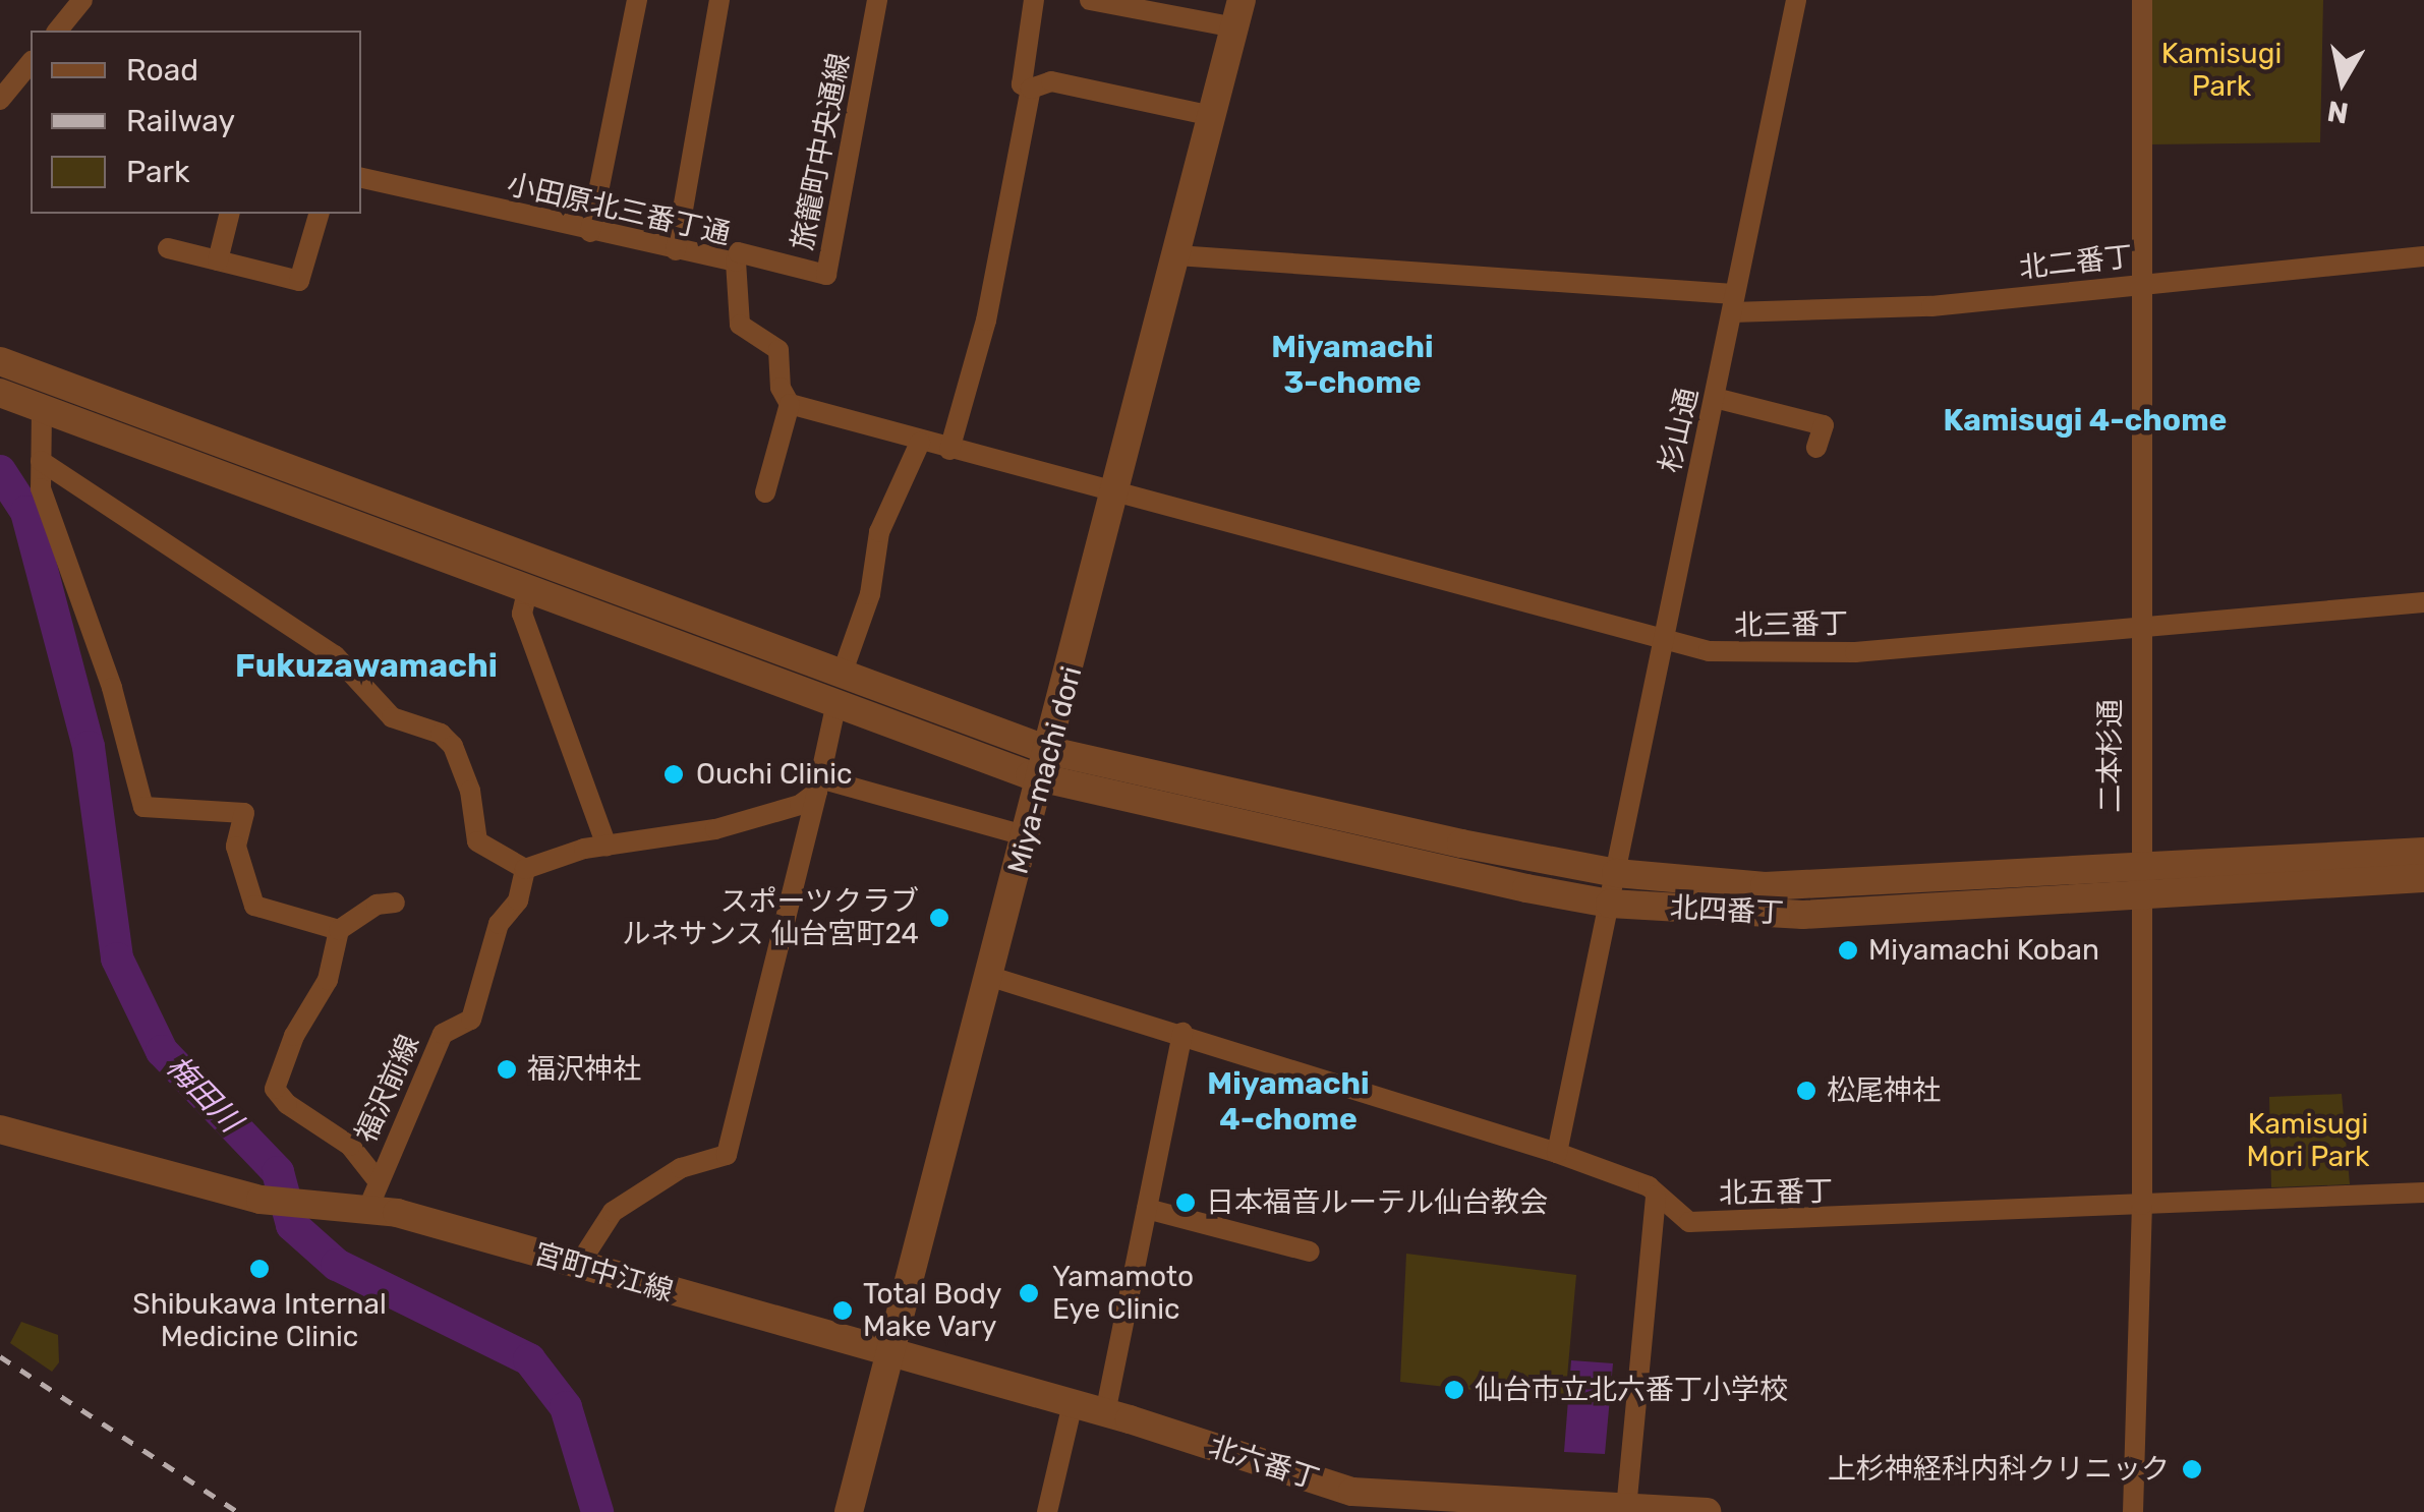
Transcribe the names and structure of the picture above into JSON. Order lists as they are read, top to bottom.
{
  "streets": {
    "street": [
      "旅籠町中央通線",
      "小田原北三番丁通",
      "北二番丁",
      "杉山通",
      "北三番丁",
      "二本杉通",
      "Miya-machi dori",
      "北四番丁",
      "福沢前線",
      "北五番丁",
      "宮町中江線",
      "北六番丁"
    ]
  },
  "crossings": [
    ["旅籠町中央通線", "小田原北三番丁通"],
    ["北二番丁", "杉山通"],
    ["北二番丁", "二本杉通"],
    ["北二番丁", "Miya-machi dori"],
    ["杉山通", "北三番丁"],
    ["杉山通", "北四番丁"],
    ["杉山通", "北五番丁"],
    ["北三番丁", "二本杉通"],
    ["北三番丁", "Miya-machi dori"],
    ["二本杉通", "北四番丁"],
    ["二本杉通", "北五番丁"],
    ["Miya-machi dori", "北四番丁"],
    ["Miya-machi dori", "北五番丁"],
    ["Miya-machi dori", "宮町中江線"],
    ["Miya-machi dori", "北六番丁"],
    ["福沢前線", "宮町中江線"],
    ["宮町中江線", "北六番丁"]
  ],
  "districts": [
    "Miyamachi 3-chome",
    "Kamisugi 4-chome",
    "Fukuzawamachi",
    "Miyamachi 4-chome"
  ],
  "water": ["梅田川"],
  "parks": ["Kamisugi Park", "Kamisugi Mori Park"],
  "places": [
    "Ouchi Clinic",
    "スポーツクラブ ルネサンス 仙台宮町24",
    "Miyamachi Koban",
    "福沢神社",
    "松尾神社",
    "日本福音ルーテル仙台教会",
    "Shibukawa Internal Medicine Clinic",
    "Yamamoto Eye Clinic",
    "Total Body Make Vary",
    "仙台市立北六番丁小学校",
    "上杉神経科内科クリニック"
  ],
  "legend": ["Road", "Railway", "Park"],
  "north": "bottom"
}
